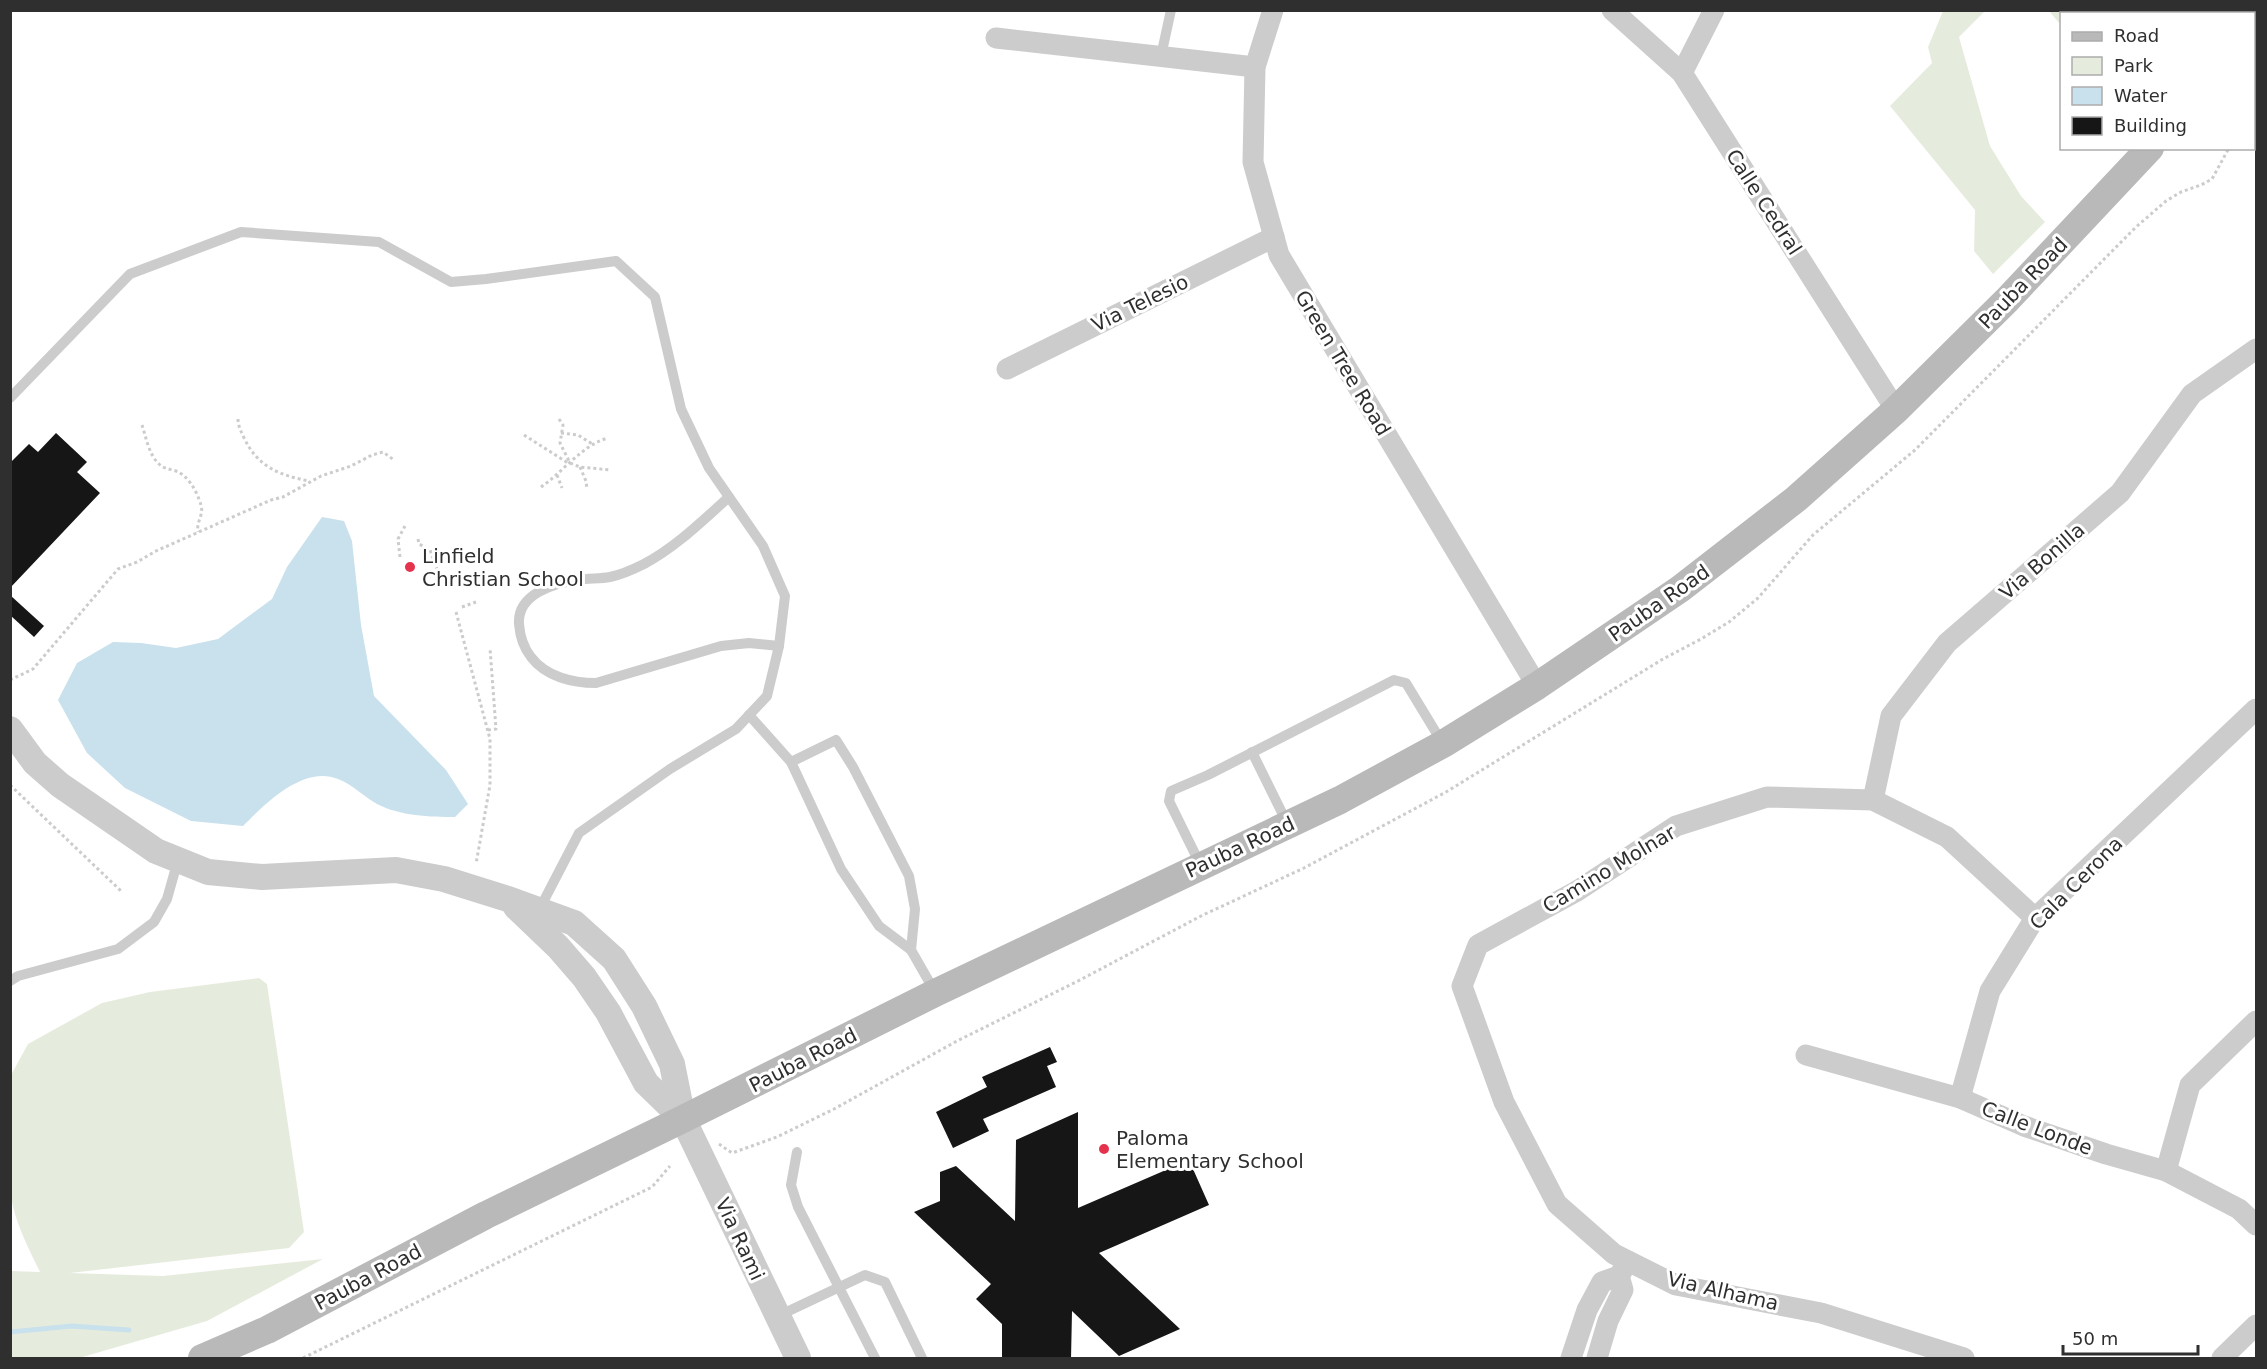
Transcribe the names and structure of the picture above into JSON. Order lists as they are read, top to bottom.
{
  "streets": {
    "main road": ["Pauba Road"],
    "street": [
      "Calle Cedral",
      "Via Telesio",
      "Green Tree Road",
      "Via Bonilla",
      "Camino Molnar",
      "Cala Cerona",
      "Calle Londe",
      "Via Rami",
      "Via Alhama"
    ]
  },
  "crossings": [
    ["Calle Cedral", "Pauba Road"],
    ["Pauba Road", "Green Tree Road"],
    ["Pauba Road", "Via Rami"],
    ["Via Telesio", "Green Tree Road"],
    ["Via Bonilla", "Camino Molnar"],
    ["Camino Molnar", "Cala Cerona"],
    ["Camino Molnar", "Via Alhama"],
    ["Cala Cerona", "Calle Londe"]
  ],
  "places": ["Linfield Christian School", "Paloma Elementary School"],
  "legend": [
    "Road",
    "Park",
    "Water",
    "Building"
  ],
  "scale_bar": "50 m"
}
